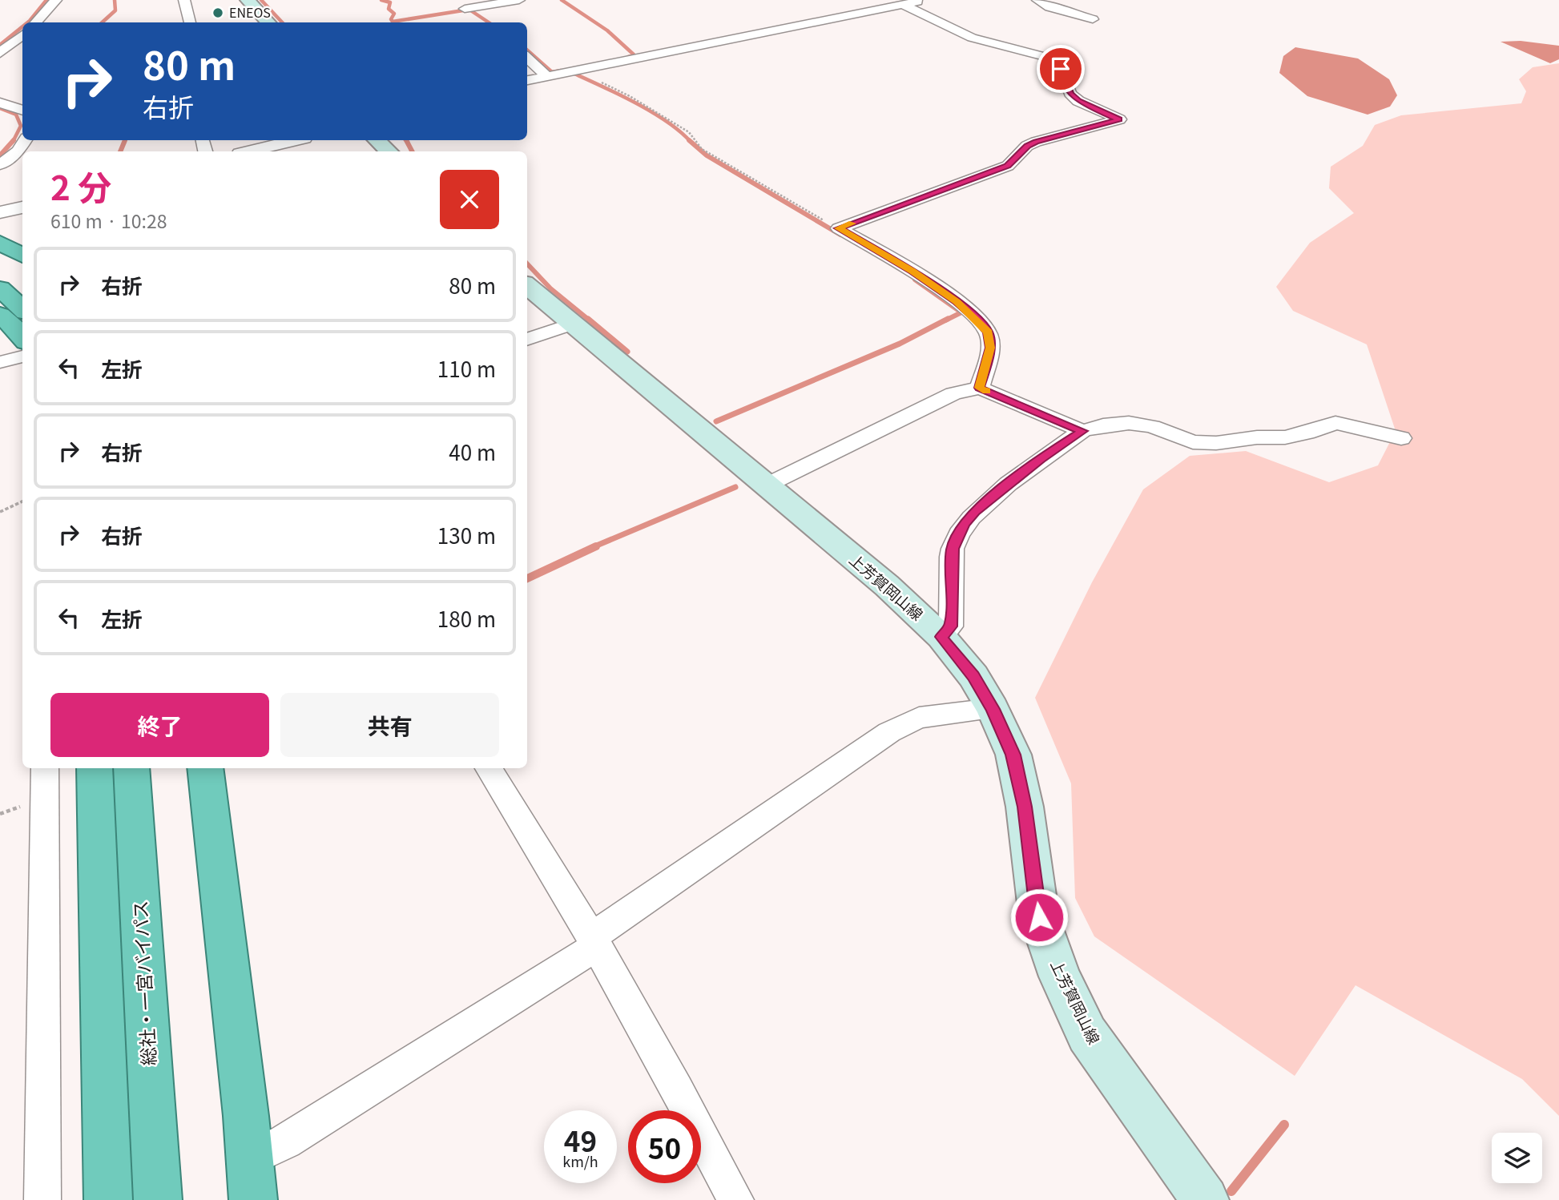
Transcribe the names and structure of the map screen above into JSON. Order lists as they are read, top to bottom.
{
  "streets": {
    "highway": ["総社・一宮バイパス"],
    "main road": ["上芳賀岡山線"]
  },
  "places": ["ENEOS"],
  "page": {
    "turn": ["80 m", "右折"],
    "heading": ["2 分", "610 m · 10:28"],
    "list": [
      {
        "name": "右折",
        "value": "80 m"
      },
      {
        "name": "左折",
        "value": "110 m"
      },
      {
        "name": "右折",
        "value": "40 m"
      },
      {
        "name": "右折",
        "value": "130 m"
      },
      {
        "name": "左折",
        "value": "180 m"
      }
    ],
    "buttons": ["終了", "共有"],
    "speed": "49 km/h",
    "limit": "50"
  }
}
